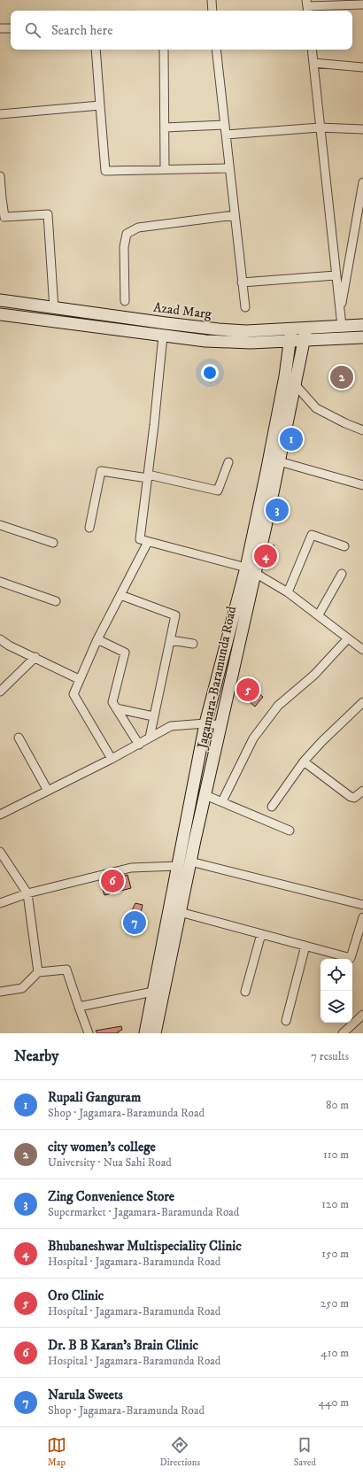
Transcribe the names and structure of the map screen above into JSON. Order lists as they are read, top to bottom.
{
  "streets": {
    "street": ["Azad Marg", "Jagamara-Baramunda Road"]
  },
  "crossings": [
    ["Azad Marg", "Jagamara-Baramunda Road"]
  ],
  "page": {
    "search": "Search here",
    "pins": [
      "2",
      "1",
      "3",
      "4",
      "5",
      "6",
      "7"
    ],
    "heading": ["Nearby", "7 results"],
    "list": [
      {
        "mark": "1",
        "name": "Rupali Ganguram",
        "note": "Shop · Jagamara-Baramunda Road",
        "value": "80 m"
      },
      {
        "mark": "2",
        "name": "city women's college",
        "note": "University · Nua Sahi Road",
        "value": "110 m"
      },
      {
        "mark": "3",
        "name": "Zing Convenience Store",
        "note": "Supermarket · Jagamara-Baramunda Road",
        "value": "120 m"
      },
      {
        "mark": "4",
        "name": "Bhubaneshwar Multispeciality Clinic",
        "note": "Hospital · Jagamara-Baramunda Road",
        "value": "150 m"
      },
      {
        "mark": "5",
        "name": "Oro Clinic",
        "note": "Hospital · Jagamara-Baramunda Road",
        "value": "250 m"
      },
      {
        "mark": "6",
        "name": "Dr. B B Karan's Brain Clinic",
        "note": "Hospital · Jagamara-Baramunda Road",
        "value": "410 m"
      },
      {
        "mark": "7",
        "name": "Narula Sweets",
        "note": "Shop · Jagamara-Baramunda Road",
        "value": "440 m"
      }
    ],
    "nav": ["Map", "Directions", "Saved"]
  }
}
